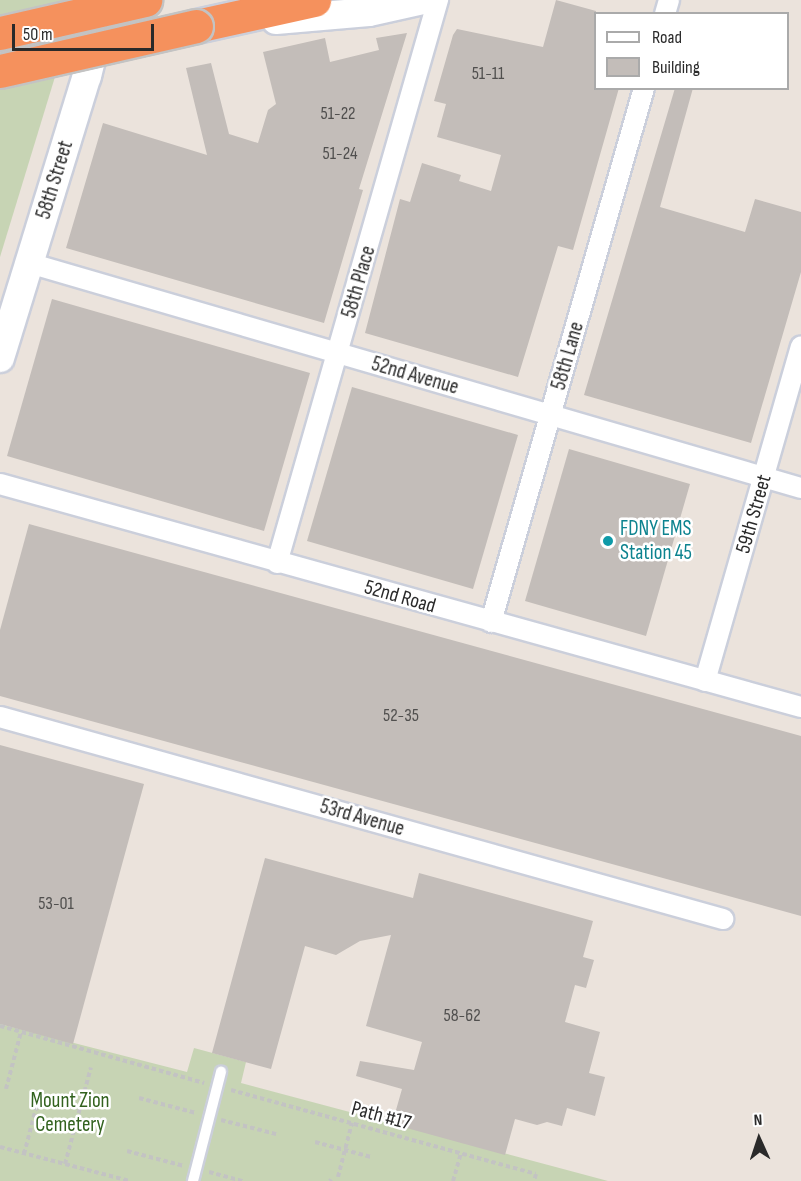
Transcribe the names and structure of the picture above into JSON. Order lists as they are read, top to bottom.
{
  "streets": {
    "main road": ["58th Street"],
    "street": [
      "58th Place",
      "58th Lane",
      "52nd Avenue",
      "59th Street",
      "52nd Road",
      "53rd Avenue"
    ],
    "path": ["Path #17"]
  },
  "crossings": [
    ["58th Street", "52nd Avenue"],
    ["58th Place", "52nd Avenue"],
    ["58th Place", "52nd Road"],
    ["58th Lane", "52nd Avenue"],
    ["58th Lane", "52nd Road"],
    ["52nd Avenue", "59th Street"],
    ["59th Street", "52nd Road"]
  ],
  "parks": ["Mount Zion Cemetery"],
  "places": ["FDNY EMS Station 45"],
  "house_numbers": [
    "51-11",
    "51-22",
    "51-24",
    "52-35",
    "53-01",
    "58-62"
  ],
  "legend": ["Road", "Building"],
  "scale_bar": "50 m",
  "north": "top"
}
